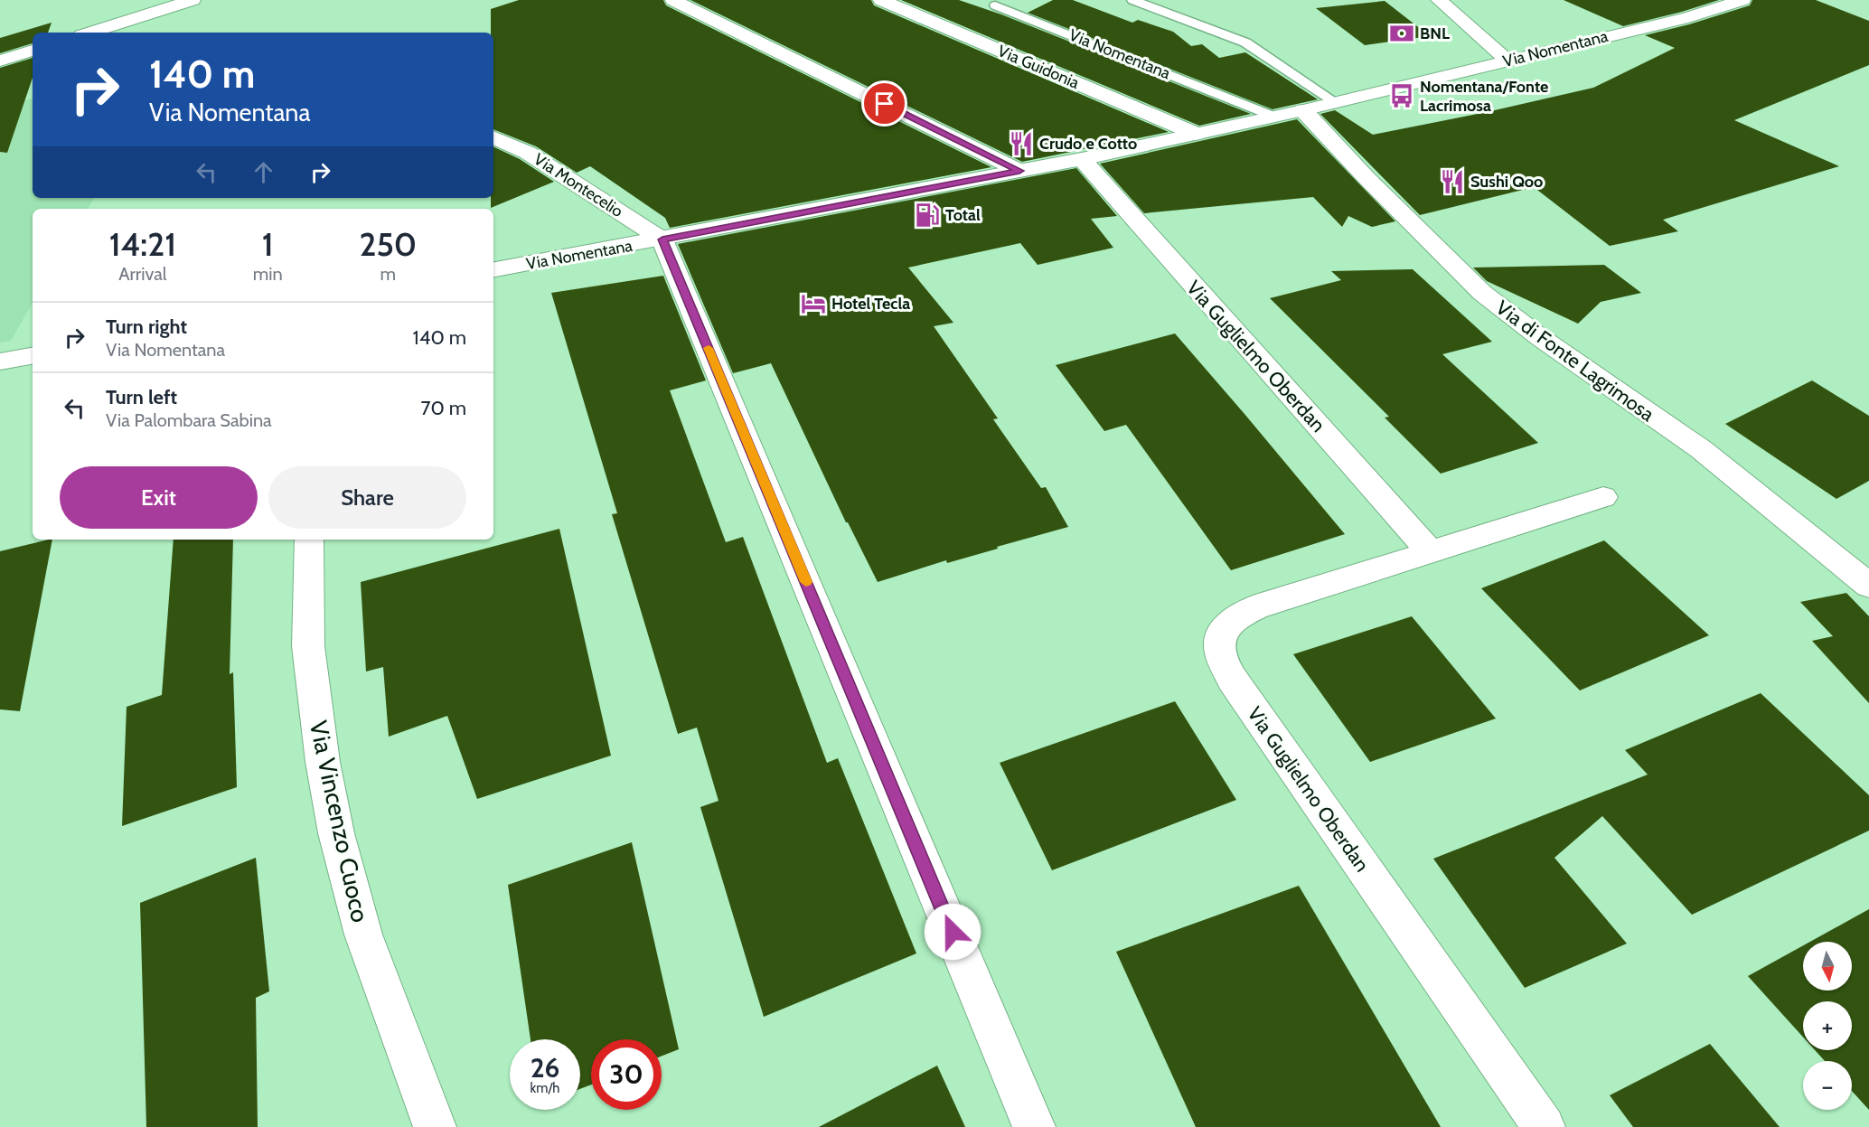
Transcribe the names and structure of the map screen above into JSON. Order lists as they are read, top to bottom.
{
  "streets": {
    "street": [
      "Via Nomentana",
      "Via Guidonia",
      "Via Montecelio",
      "Via Guglielmo Oberdan",
      "Via di Fonte Lagrimosa",
      "Via Vincenzo Cuoco"
    ]
  },
  "crossings": [
    ["Via Nomentana", "Via Guidonia"],
    ["Via Nomentana", "Via Montecelio"],
    ["Via Nomentana", "Via Guglielmo Oberdan"],
    ["Via Nomentana", "Via di Fonte Lagrimosa"]
  ],
  "places": {
    "bank": ["BNL"],
    "bus stop": ["Nomentana/Fonte Lacrimosa"],
    "restaurant": ["Crudo e Cotto", "Sushi Qoo"],
    "fuel station": ["Total"],
    "hotel": ["Hotel Tecla"]
  },
  "north": "bottom",
  "page": {
    "turn": ["140 m", "Via Nomentana"],
    "eta": [
      "14:21",
      "Arrival",
      "1",
      "min",
      "250",
      "m"
    ],
    "list": [
      {
        "name": "Turn right",
        "note": "Via Nomentana",
        "value": "140 m"
      },
      {
        "name": "Turn left",
        "note": "Via Palombara Sabina",
        "value": "70 m"
      }
    ],
    "buttons": ["Exit", "Share"],
    "map_buttons": ["+", "−"],
    "speed": "26 km/h",
    "limit": "30"
  }
}
